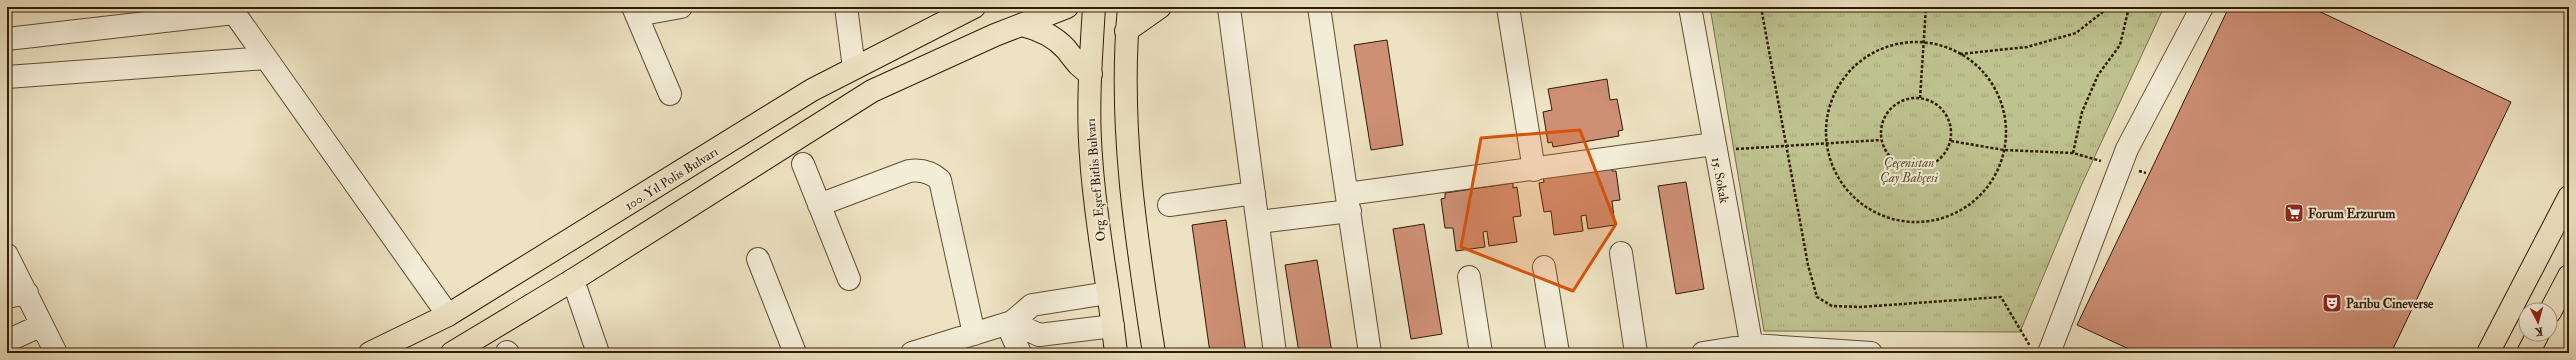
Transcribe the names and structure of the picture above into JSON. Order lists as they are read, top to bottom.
{
  "streets": {
    "main road": ["100. Yıl Polis Bulvarı", "Org Eşref Bitlis Bulvarı"],
    "street": ["15. Sokak"]
  },
  "parks": ["Çeçenistan Çay Bahçesi"],
  "places": {
    "supermarket": ["Forum Erzurum"],
    "theatre": ["Paribu Cineverse"]
  },
  "north": "bottom"
}
